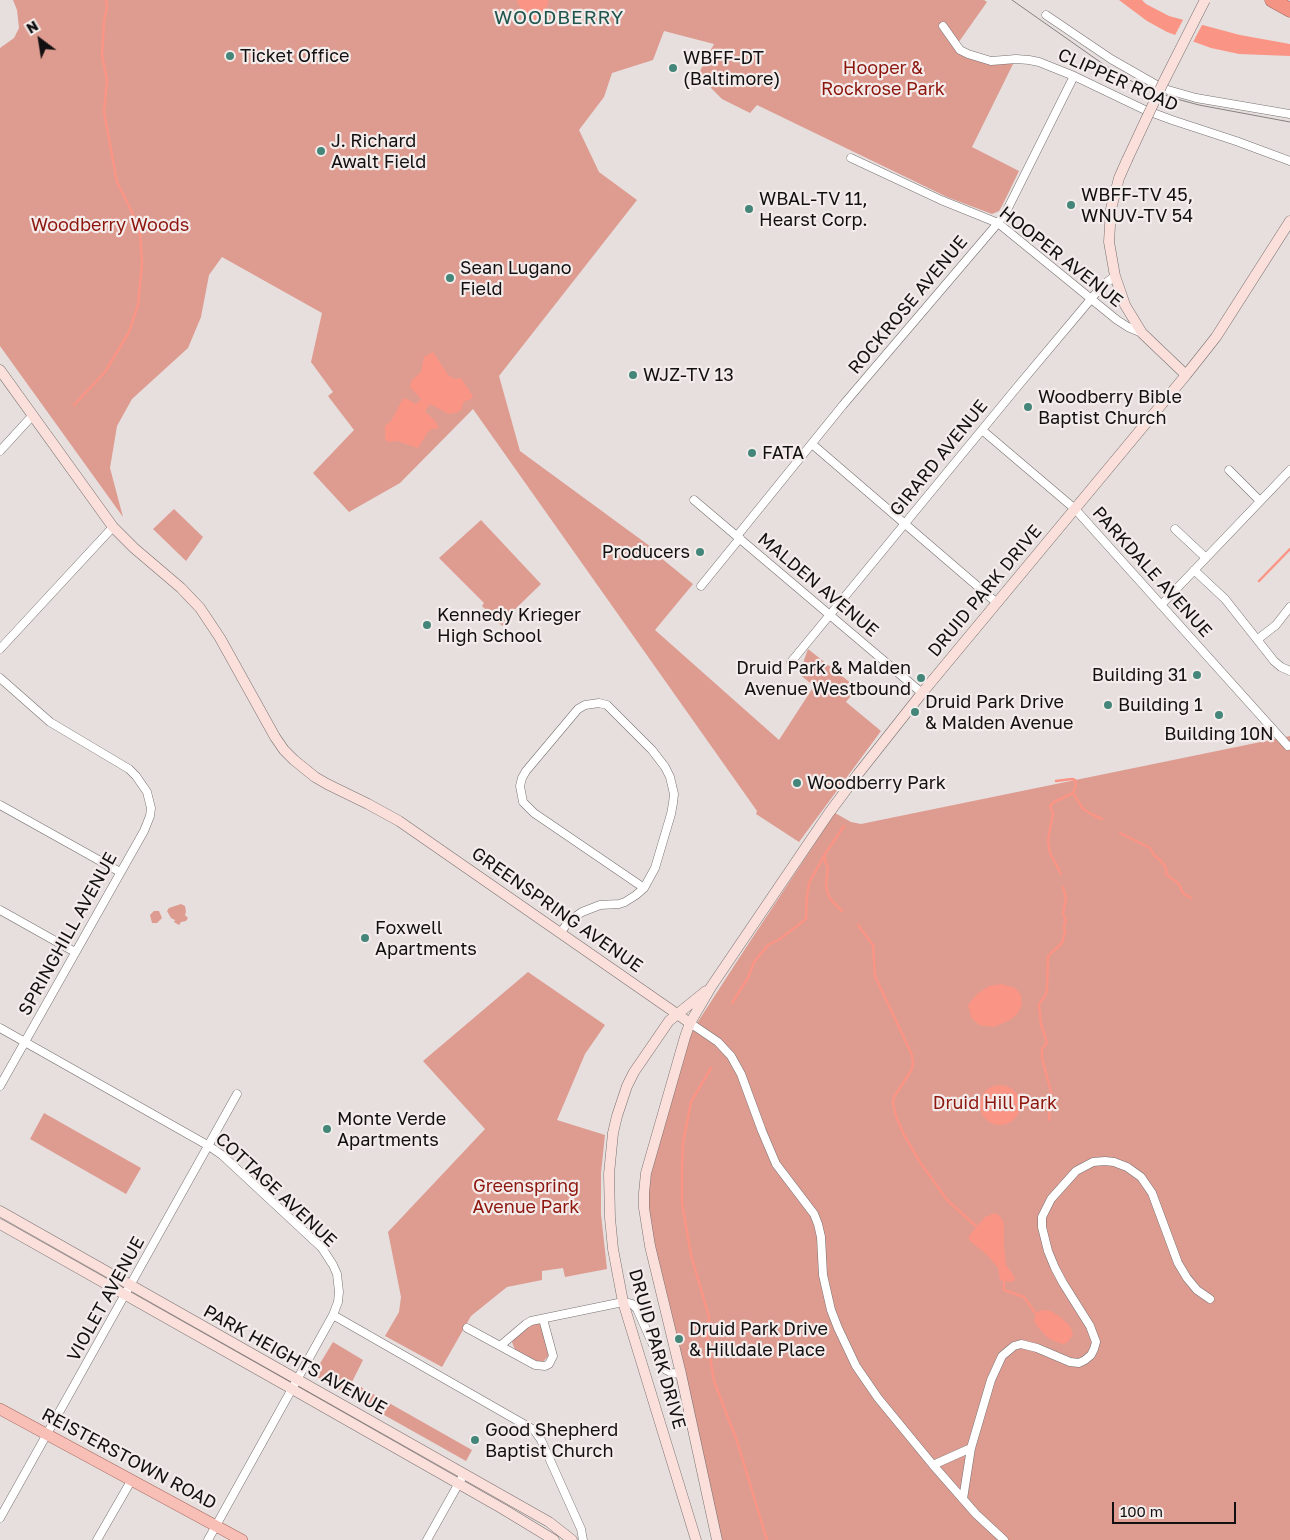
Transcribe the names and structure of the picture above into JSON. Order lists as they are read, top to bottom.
{
  "streets": {
    "main road": [
      "DRUID PARK DRIVE",
      "GREENSPRING AVENUE",
      "PARK HEIGHTS AVENUE",
      "REISTERSTOWN ROAD"
    ],
    "street": [
      "CLIPPER ROAD",
      "HOOPER AVENUE",
      "ROCKROSE AVENUE",
      "GIRARD AVENUE",
      "PARKDALE AVENUE",
      "MALDEN AVENUE",
      "SPRINGHILL AVENUE",
      "COTTAGE AVENUE",
      "VIOLET AVENUE"
    ]
  },
  "crossings": [
    ["CLIPPER ROAD", "ROCKROSE AVENUE"],
    ["HOOPER AVENUE", "ROCKROSE AVENUE"],
    ["HOOPER AVENUE", "GIRARD AVENUE"],
    ["ROCKROSE AVENUE", "MALDEN AVENUE"],
    ["GIRARD AVENUE", "PARKDALE AVENUE"],
    ["GIRARD AVENUE", "MALDEN AVENUE"],
    ["PARKDALE AVENUE", "DRUID PARK DRIVE"],
    ["MALDEN AVENUE", "DRUID PARK DRIVE"],
    ["DRUID PARK DRIVE", "GREENSPRING AVENUE"],
    ["SPRINGHILL AVENUE", "COTTAGE AVENUE"],
    ["COTTAGE AVENUE", "VIOLET AVENUE"],
    ["COTTAGE AVENUE", "PARK HEIGHTS AVENUE"],
    ["COTTAGE AVENUE", "REISTERSTOWN ROAD"],
    ["VIOLET AVENUE", "PARK HEIGHTS AVENUE"],
    ["VIOLET AVENUE", "REISTERSTOWN ROAD"]
  ],
  "districts": ["WOODBERRY"],
  "parks": [
    "Hooper & Rockrose Park",
    "Woodberry Woods",
    "Druid Hill Park",
    "Greenspring Avenue Park"
  ],
  "places": [
    "Ticket Office",
    "WBFF-DT (Baltimore)",
    "J. Richard Awalt Field",
    "WBFF-TV 45, WNUV-TV 54",
    "WBAL-TV 11, Hearst Corp.",
    "Sean Lugano Field",
    "WJZ-TV 13",
    "Woodberry Bible Baptist Church",
    "FATA",
    "Producers",
    "Kennedy Krieger High School",
    "Building 31",
    "Druid Park & Malden Avenue Westbound",
    "Building 1",
    "Druid Park Drive & Malden Avenue",
    "Building 10N",
    "Woodberry Park",
    "Foxwell Apartments",
    "Monte Verde Apartments",
    "Druid Park Drive & Hilldale Place",
    "Good Shepherd Baptist Church"
  ],
  "scale_bar": "100 m",
  "north": "top left"
}
